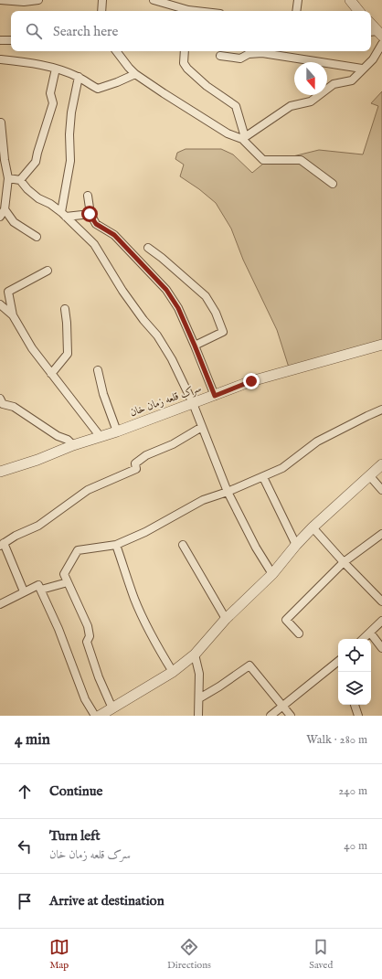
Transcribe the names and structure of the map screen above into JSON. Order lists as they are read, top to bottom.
{
  "streets": {
    "street": ["سرک قلعه زمان خان"]
  },
  "north": "bottom",
  "page": {
    "search": "Search here",
    "heading": ["4 min", "Walk · 280 m"],
    "list": [
      ["Continue", "240 m"],
      ["Turn left", "سرک قلعه زمان خان", "40 m"],
      "Arrive at destination"
    ],
    "nav": ["Map", "Directions", "Saved"]
  }
}
